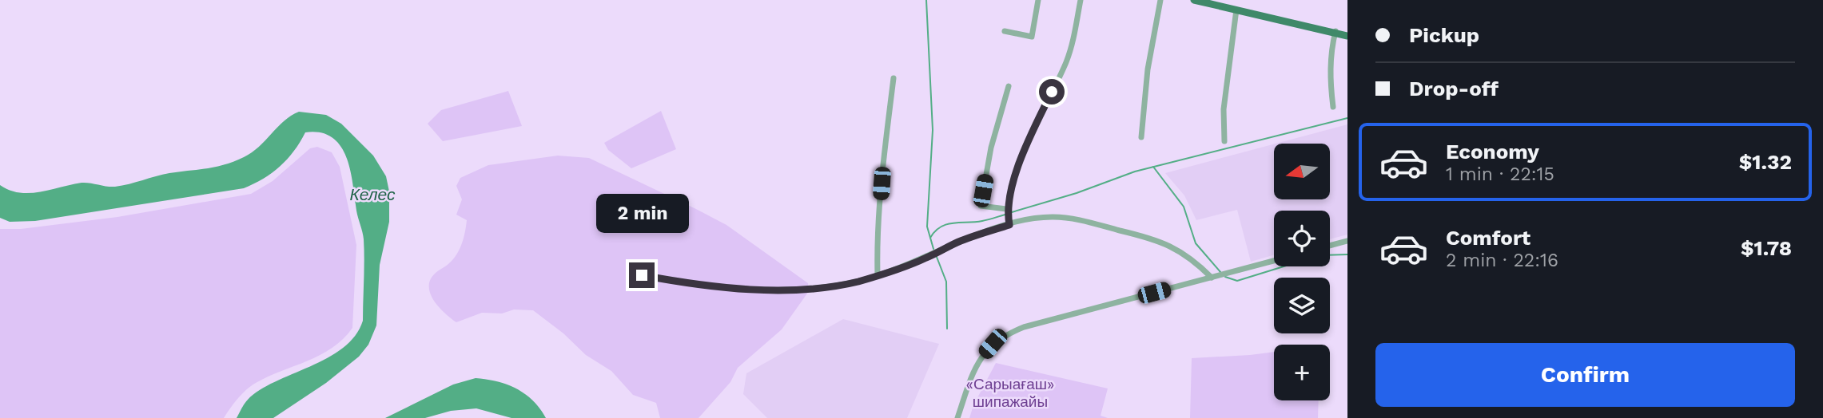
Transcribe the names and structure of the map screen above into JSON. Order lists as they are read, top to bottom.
{
  "water": ["Келес"],
  "parks": ["«Сарыағаш» шипажайы"],
  "north": "left",
  "page": {
    "banner": ["Pickup", "Drop-off"],
    "list": [
      {
        "name": "Economy",
        "note": "1 min · 22:15",
        "value": "$1.32"
      },
      {
        "name": "Comfort",
        "note": "2 min · 22:16",
        "value": "$1.78"
      }
    ],
    "map_buttons": "+",
    "bubble": "2 min",
    "buttons": "Confirm"
  }
}
